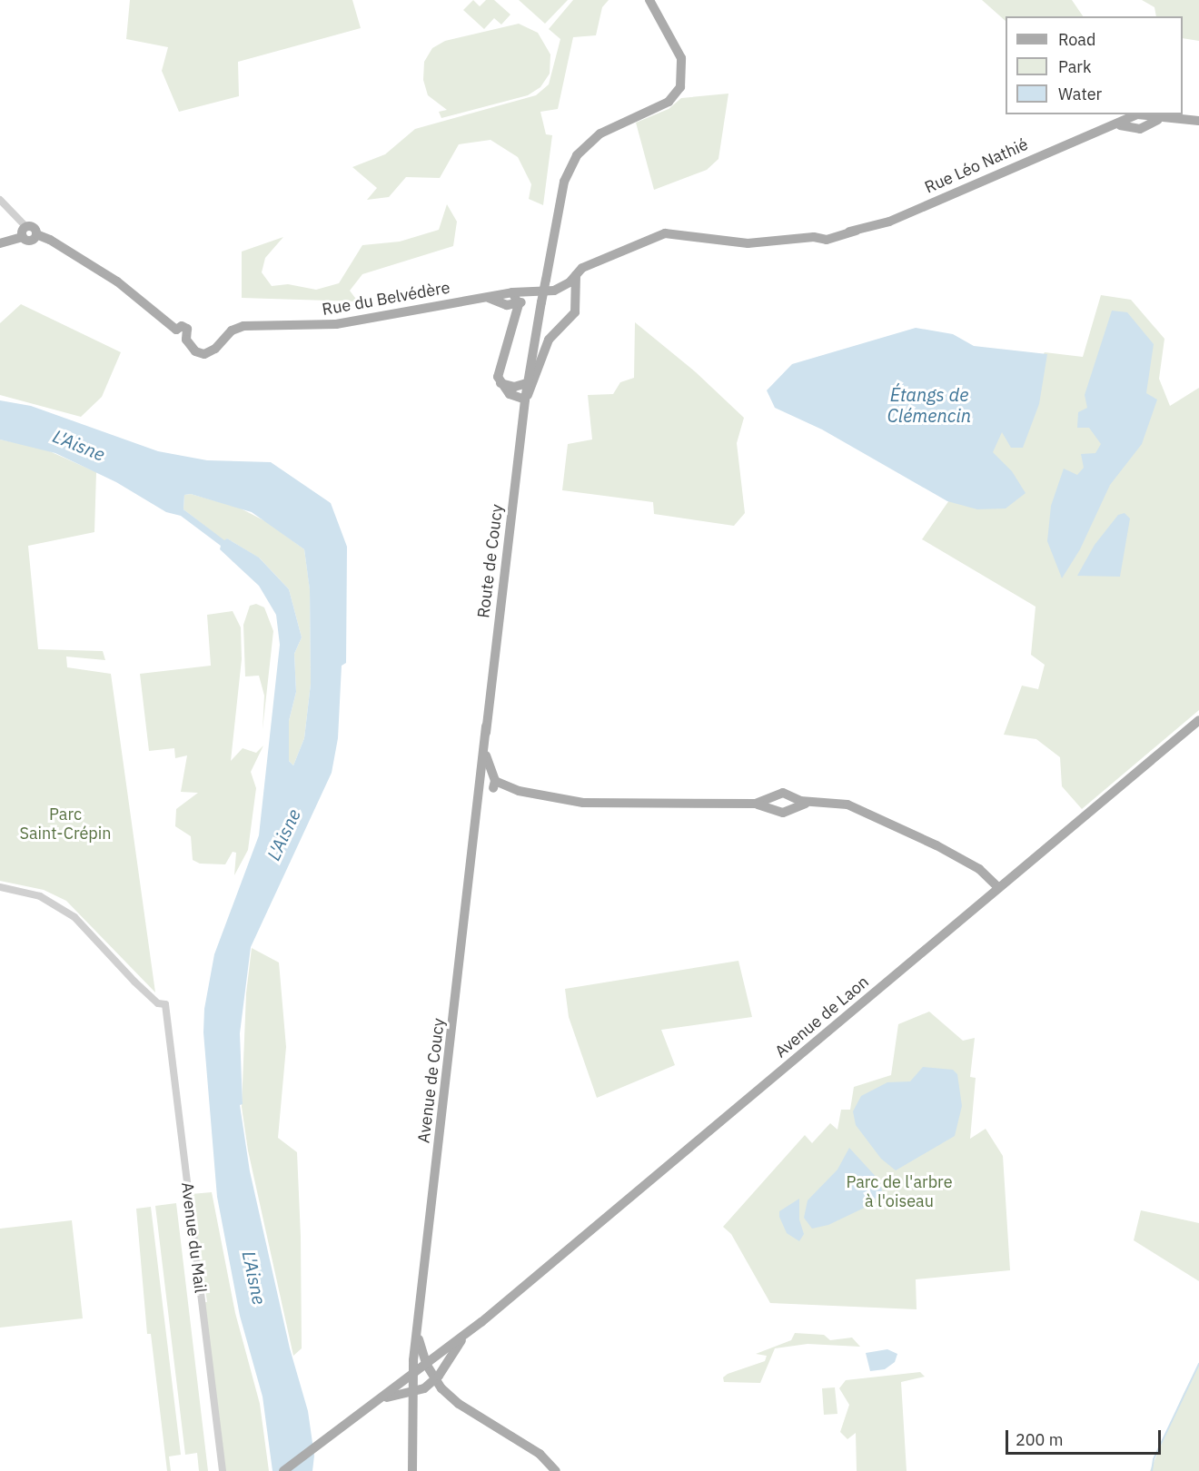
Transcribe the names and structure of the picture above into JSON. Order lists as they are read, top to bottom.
{
  "streets": {
    "main road": [
      "Rue Léo Nathié",
      "Rue du Belvédère",
      "Route de Coucy",
      "Avenue de Laon",
      "Avenue de Coucy"
    ],
    "street": ["Avenue du Mail"]
  },
  "crossings": [
    ["Rue Léo Nathié", "Rue du Belvédère"],
    ["Rue du Belvédère", "Route de Coucy"],
    ["Route de Coucy", "Avenue de Coucy"]
  ],
  "water": ["Étangs de Clémencin", "L'Aisne"],
  "parks": ["Parc Saint-Crépin", "Parc de l'arbre à l'oiseau"],
  "legend": ["Road", "Park", "Water"],
  "scale_bar": "200 m"
}
